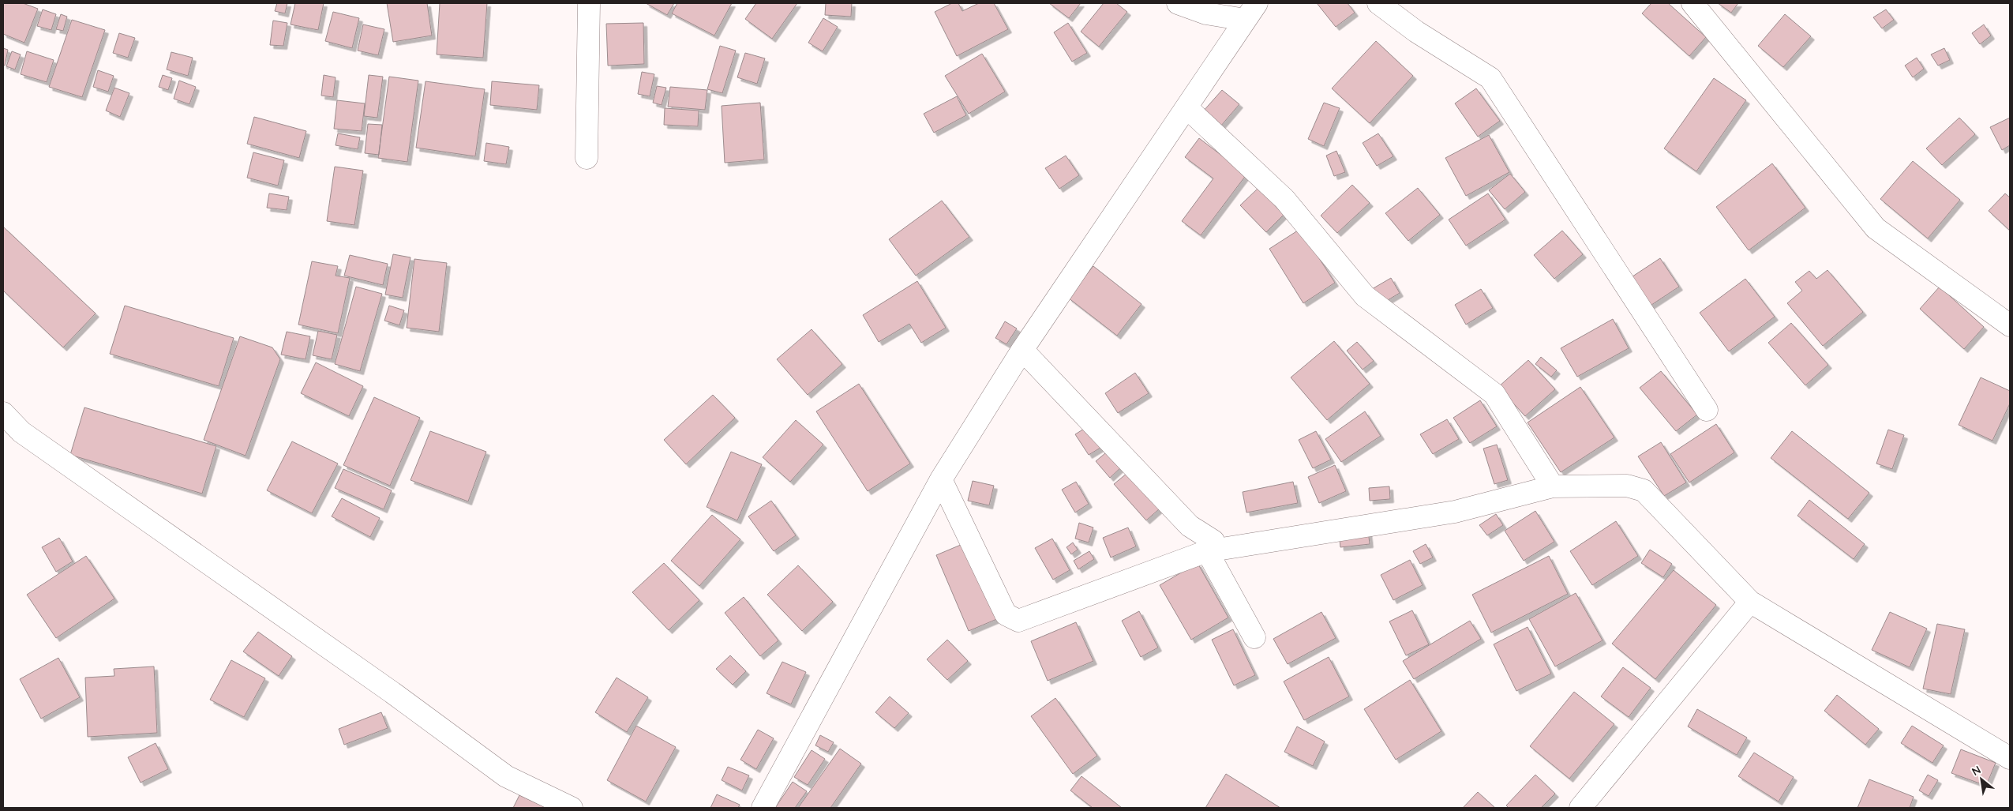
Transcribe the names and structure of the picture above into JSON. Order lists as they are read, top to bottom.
{
  "north": "top left"
}
